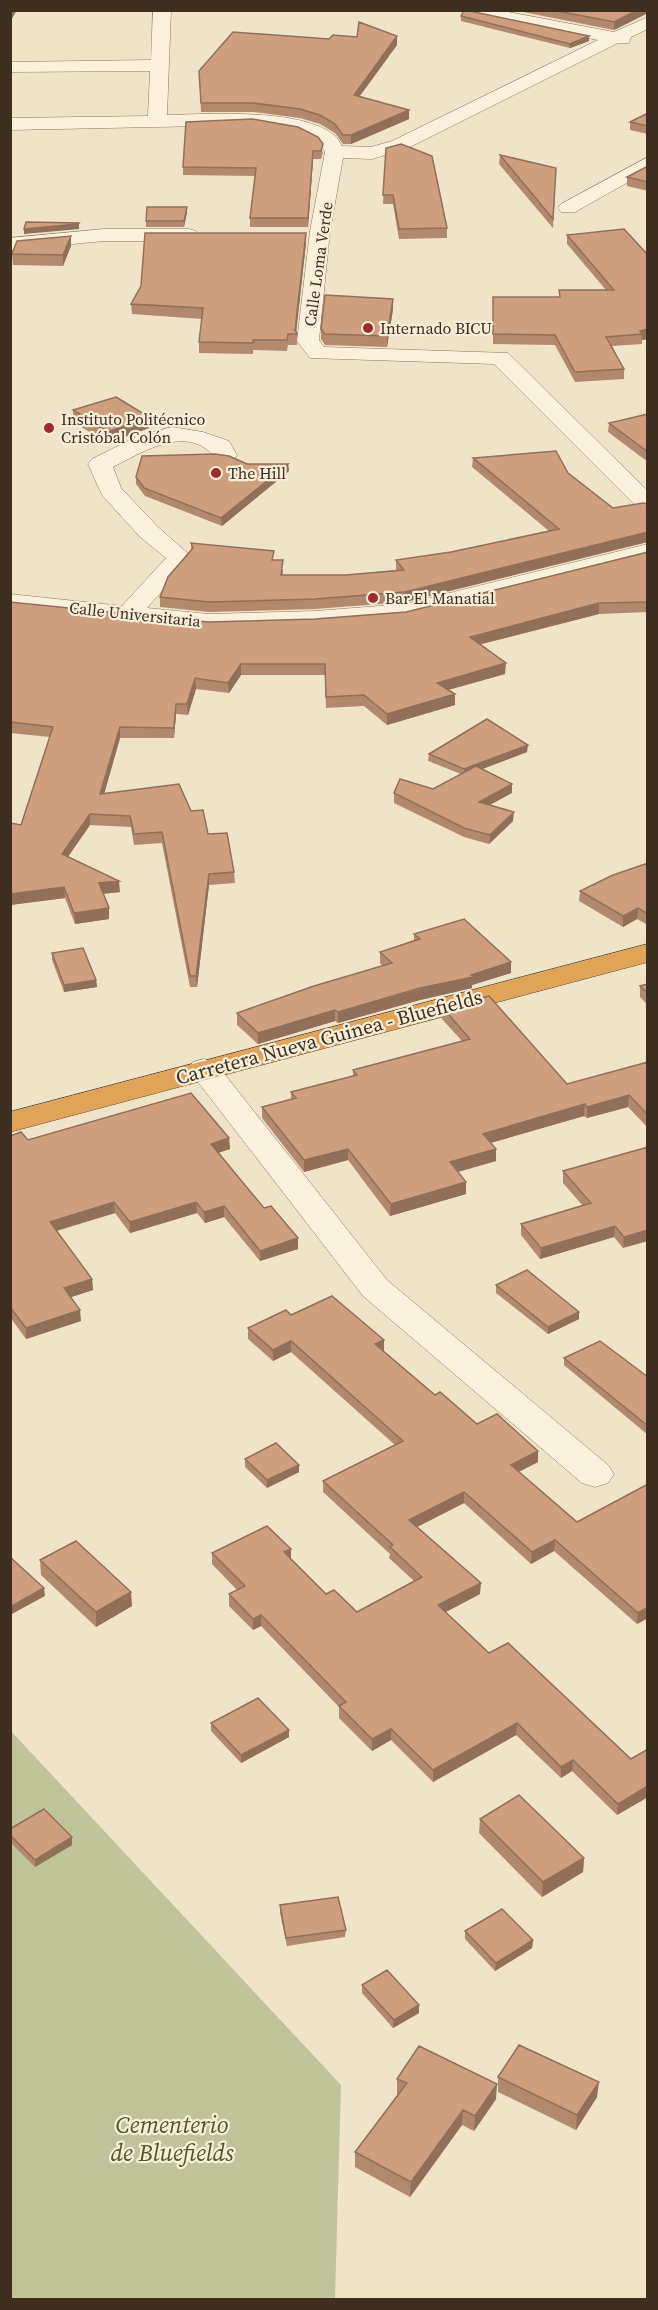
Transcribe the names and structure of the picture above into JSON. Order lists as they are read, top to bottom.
{
  "streets": {
    "highway": ["Carretera Nueva Guinea - Bluefields"],
    "street": ["Calle Loma Verde", "Calle Universitaria"]
  },
  "parks": ["Cementerio de Bluefields"],
  "places": [
    "Internado BICU",
    "Instituto Politécnico Cristóbal Colón",
    "The Hill",
    "Bar El Manatial"
  ]
}
